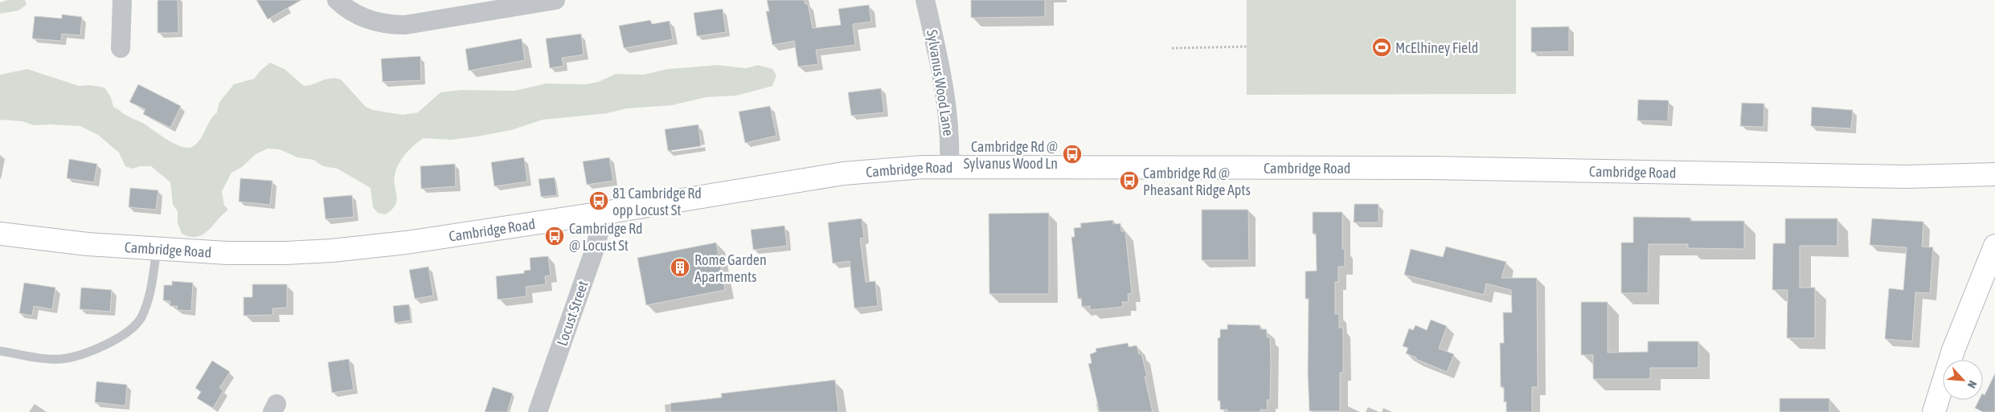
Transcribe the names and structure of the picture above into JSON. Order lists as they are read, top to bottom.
{
  "streets": {
    "main road": ["Cambridge Road"],
    "street": ["Sylvanus Wood Lane", "Locust Street"]
  },
  "crossings": [
    ["Sylvanus Wood Lane", "Cambridge Road"],
    ["Cambridge Road", "Locust Street"]
  ],
  "places": {
    "sports": ["McElhiney Field"],
    "bus stop": [
      "Cambridge Rd @ Sylvanus Wood Ln",
      "Cambridge Rd @ Pheasant Ridge Apts",
      "81 Cambridge Rd opp Locust St",
      "Cambridge Rd @ Locust St"
    ],
    "building": ["Rome Garden Apartments"]
  },
  "north": "bottom right"
}
